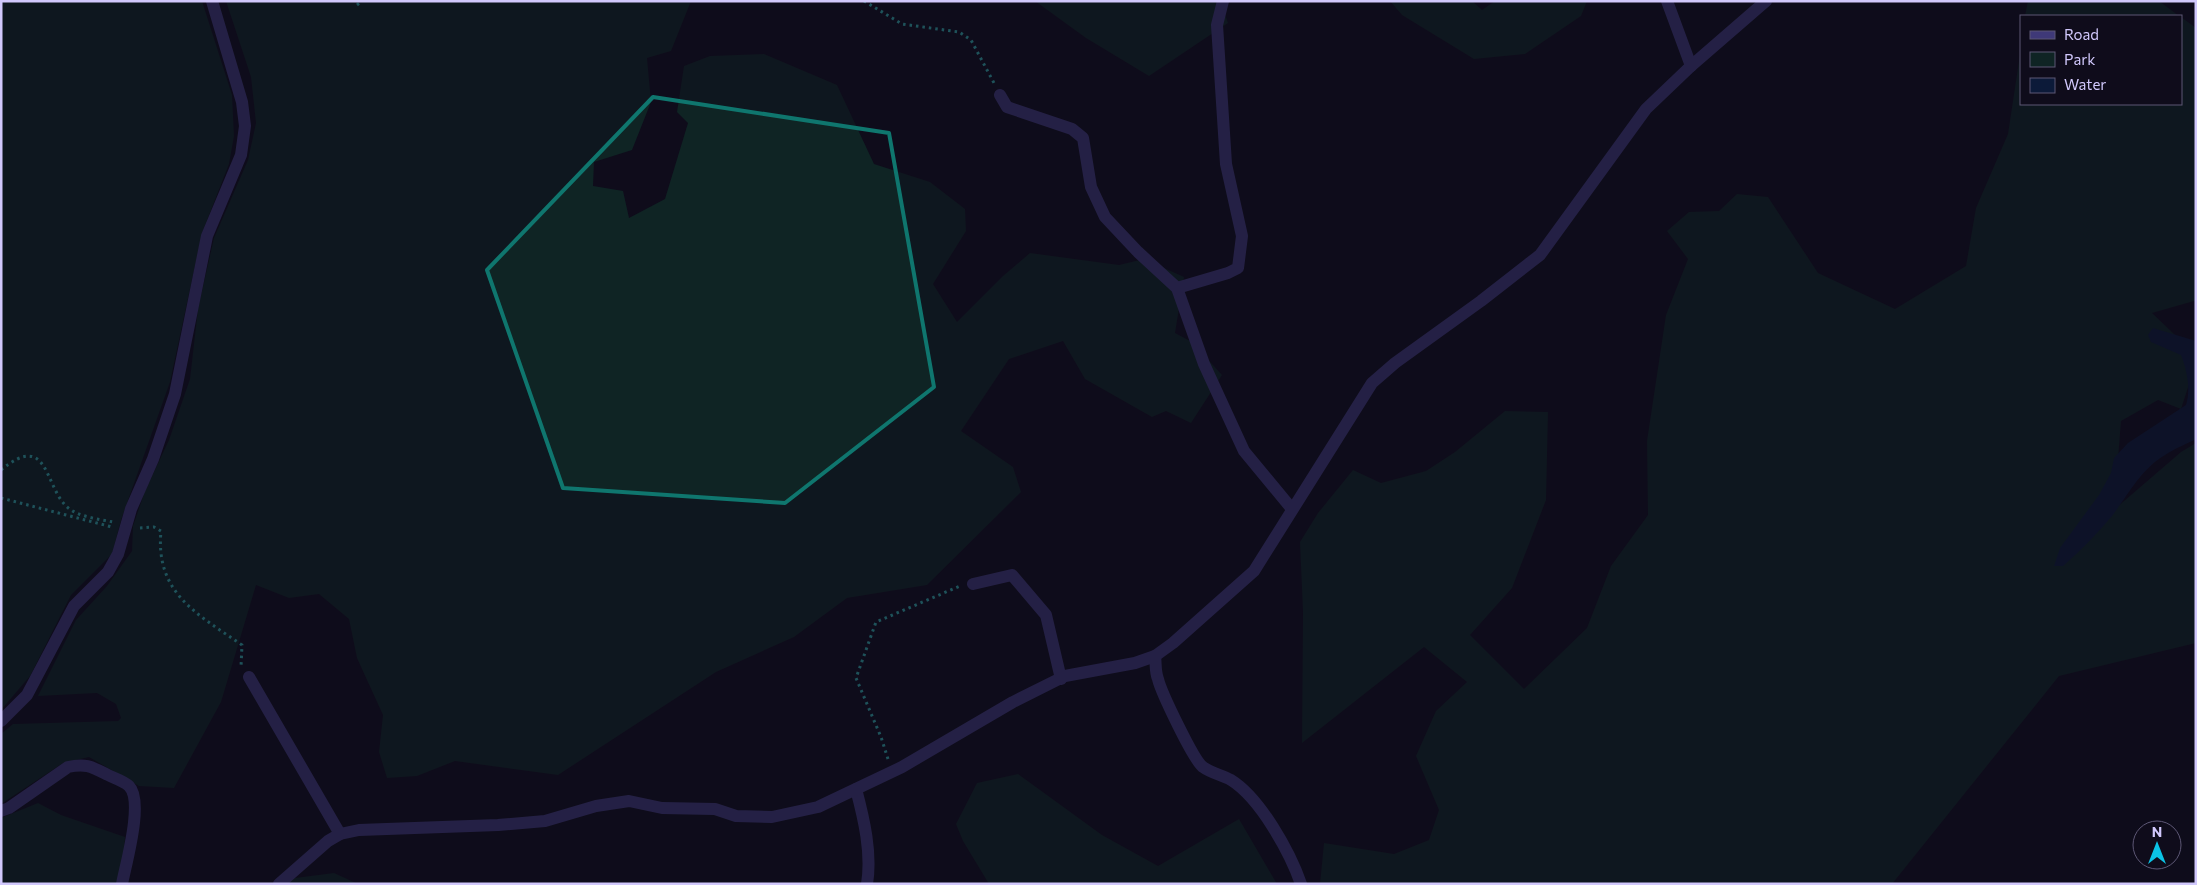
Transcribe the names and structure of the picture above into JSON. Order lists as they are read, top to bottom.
{
  "legend": ["Road", "Park", "Water"],
  "north": "top"
}
